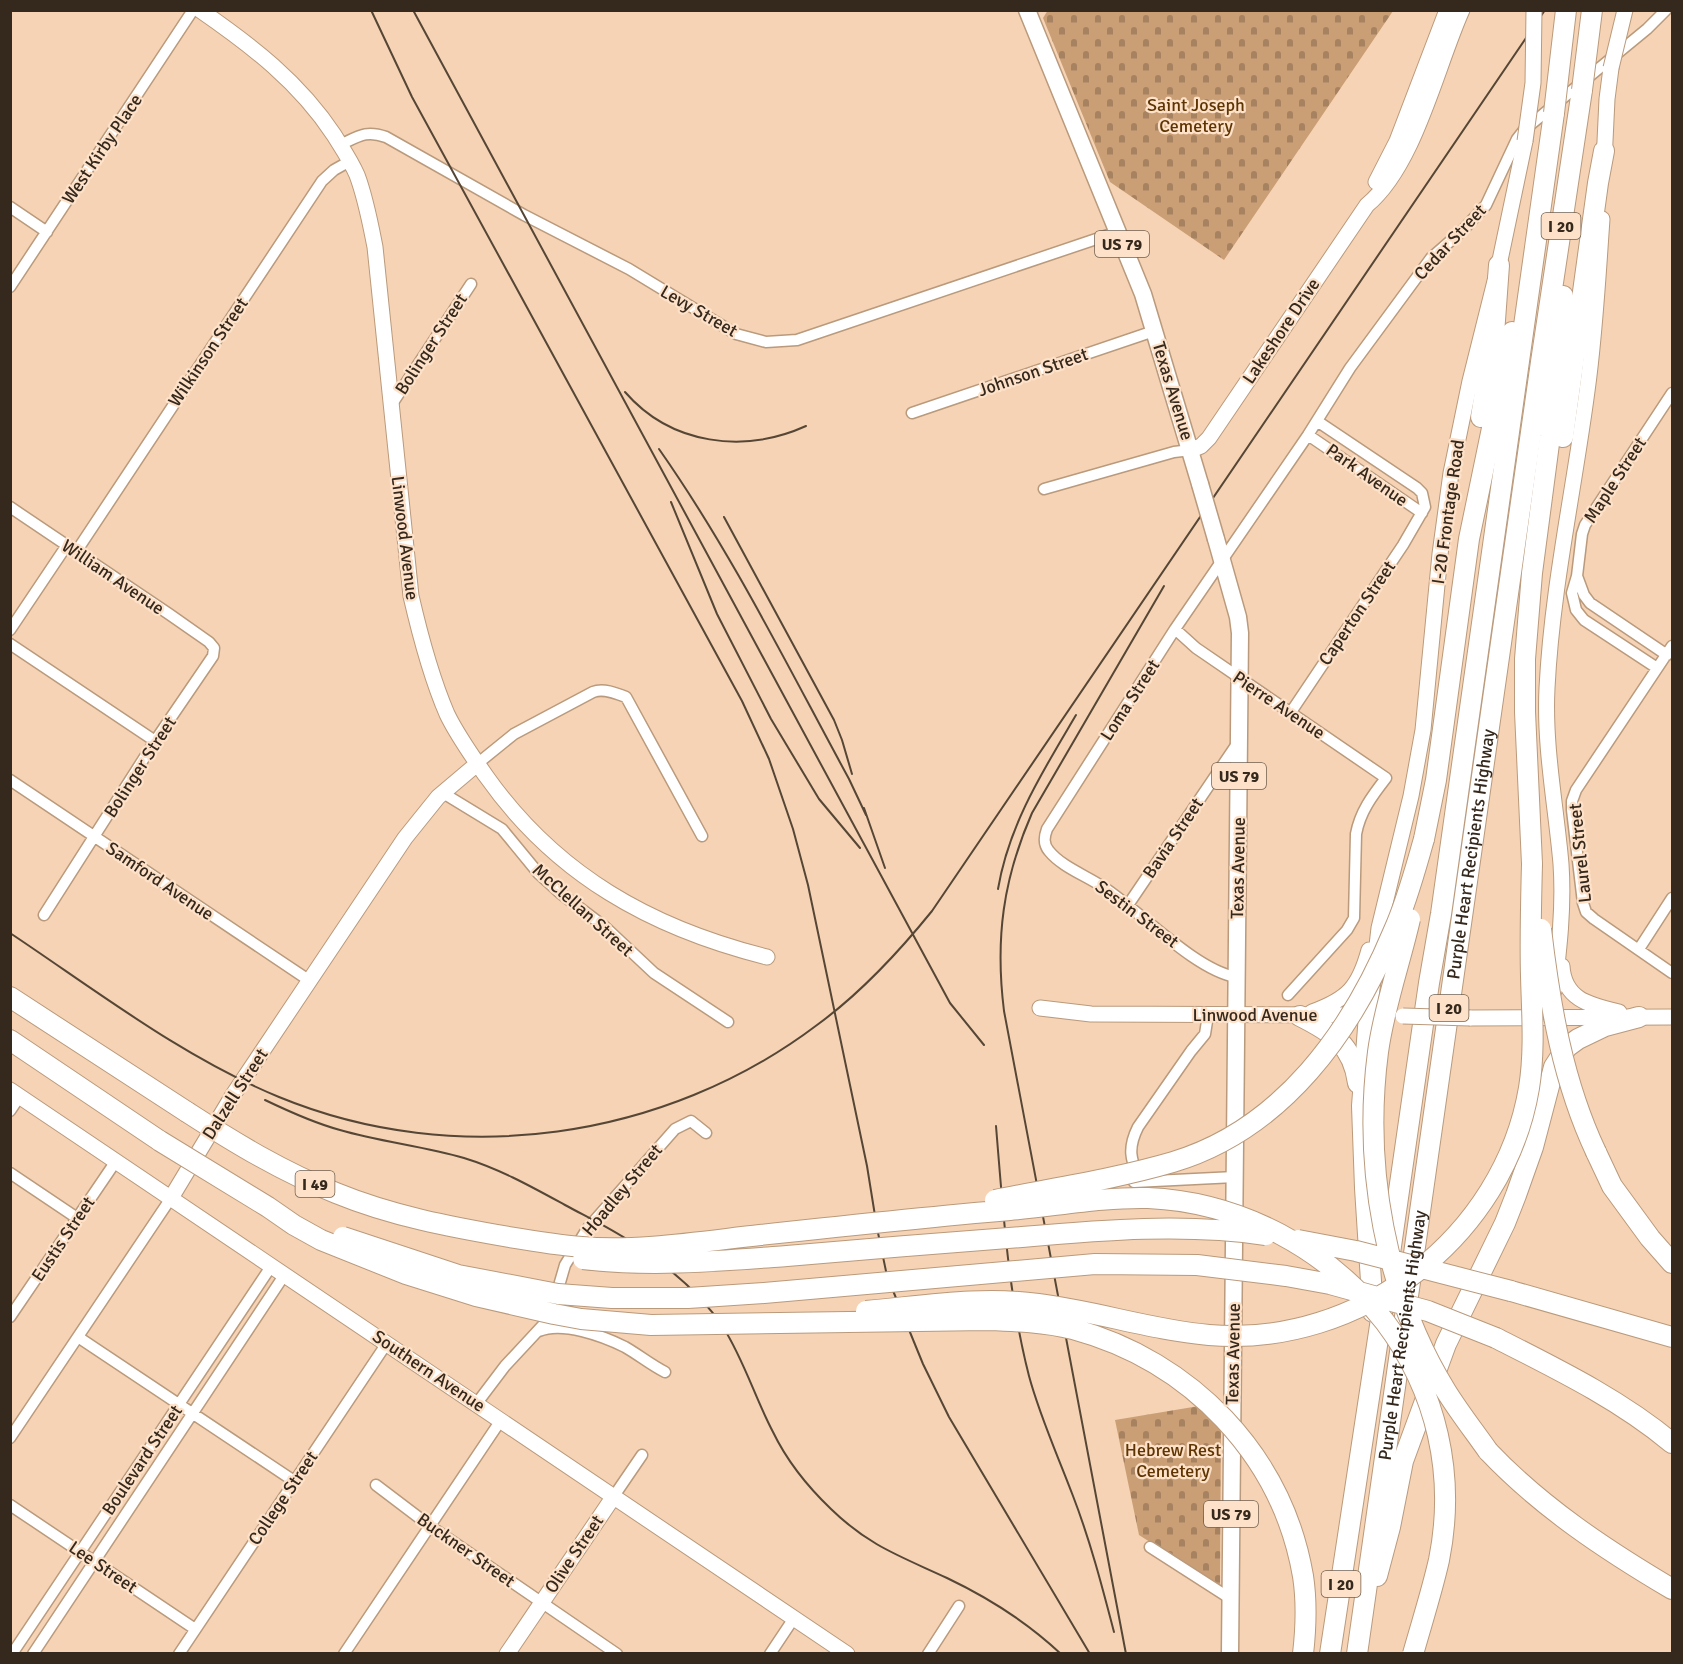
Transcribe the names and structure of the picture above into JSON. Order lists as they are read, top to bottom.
{
  "streets": {
    "highway": ["I 20", "Purple Heart Recipients Highway", "I 49"],
    "main road": [
      "US 79",
      "Lakeshore Drive",
      "Texas Avenue",
      "I-20 Frontage Road",
      "Linwood Avenue",
      "Dalzell Street",
      "Southern Avenue",
      "Olive Street"
    ],
    "street": [
      "West Kirby Place",
      "Cedar Street",
      "Levy Street",
      "Bolinger Street",
      "Wilkinson Street",
      "Johnson Street",
      "Park Avenue",
      "Maple Street",
      "William Avenue",
      "Caperton Street",
      "Loma Street",
      "Pierre Avenue",
      "Bavia Street",
      "Laurel Street",
      "Samford Avenue",
      "McClellan Street",
      "Sestin Street",
      "Hoadley Street",
      "Eustis Street",
      "Boulevard Street",
      "College Street",
      "Buckner Street",
      "Lee Street"
    ]
  },
  "crossings": [
    ["Cedar Street", "Texas Avenue"],
    ["Cedar Street", "Park Avenue"],
    ["Cedar Street", "Loma Street"],
    ["Levy Street", "Texas Avenue"],
    ["Levy Street", "Linwood Avenue"],
    ["Lakeshore Drive", "Texas Avenue"],
    ["Bolinger Street", "Linwood Avenue"],
    ["Bolinger Street", "William Avenue"],
    ["Bolinger Street", "Samford Avenue"],
    ["Wilkinson Street", "Linwood Avenue"],
    ["Wilkinson Street", "William Avenue"],
    ["Johnson Street", "Texas Avenue"],
    ["Texas Avenue", "Linwood Avenue"],
    ["Texas Avenue", "Loma Street"],
    ["Texas Avenue", "Pierre Avenue"],
    ["Texas Avenue", "Bavia Street"],
    ["Texas Avenue", "Sestin Street"],
    ["Park Avenue", "Caperton Street"],
    ["I-20 Frontage Road", "Linwood Avenue"],
    ["Linwood Avenue", "Dalzell Street"],
    ["Caperton Street", "Pierre Avenue"],
    ["Loma Street", "Pierre Avenue"],
    ["Loma Street", "Sestin Street"],
    ["Bavia Street", "Sestin Street"],
    ["Samford Avenue", "Dalzell Street"],
    ["McClellan Street", "Dalzell Street"],
    ["Dalzell Street", "Southern Avenue"],
    ["Hoadley Street", "Southern Avenue"],
    ["Eustis Street", "Southern Avenue"],
    ["Southern Avenue", "Boulevard Street"],
    ["Southern Avenue", "College Street"],
    ["Southern Avenue", "Olive Street"],
    ["Boulevard Street", "Lee Street"],
    ["College Street", "Lee Street"],
    ["Buckner Street", "Olive Street"]
  ],
  "parks": ["Saint Joseph Cemetery", "Hebrew Rest Cemetery"]
}
